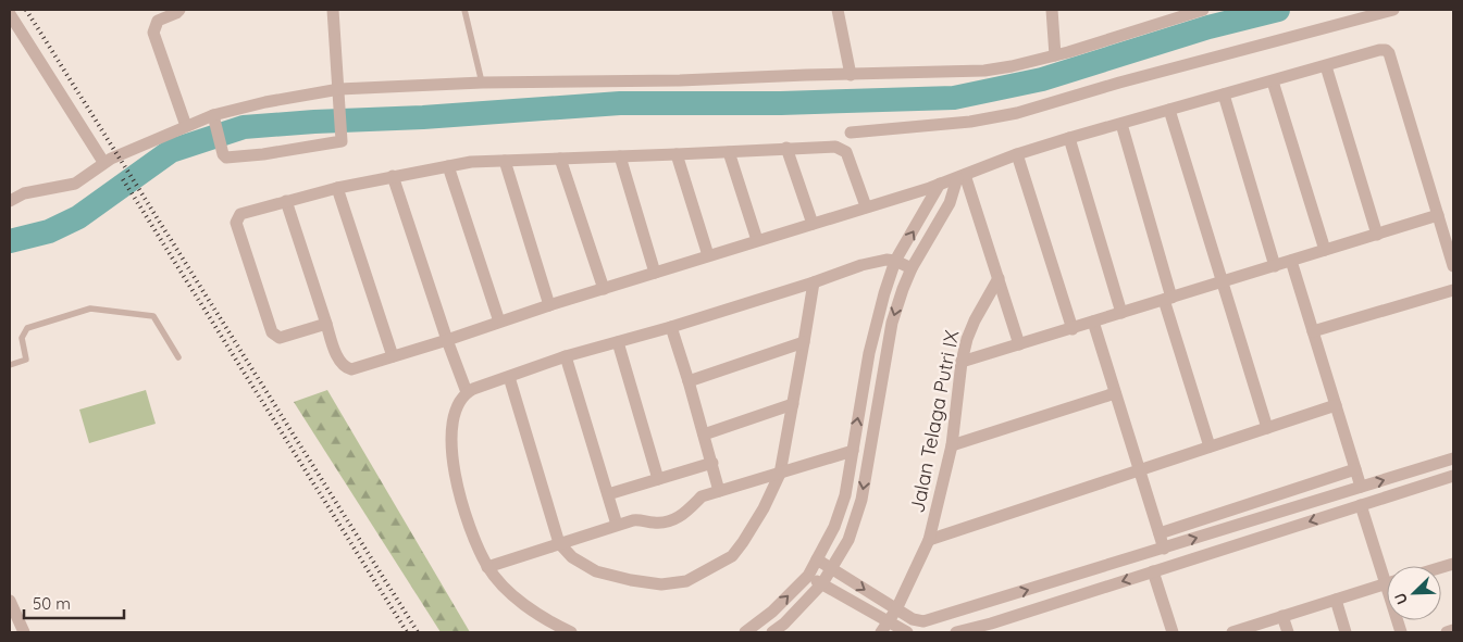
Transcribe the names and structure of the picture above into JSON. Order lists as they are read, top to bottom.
{
  "streets": {
    "street": ["Jalan Telaga Putri IX"]
  },
  "scale_bar": "50 m",
  "north": "bottom left"
}
